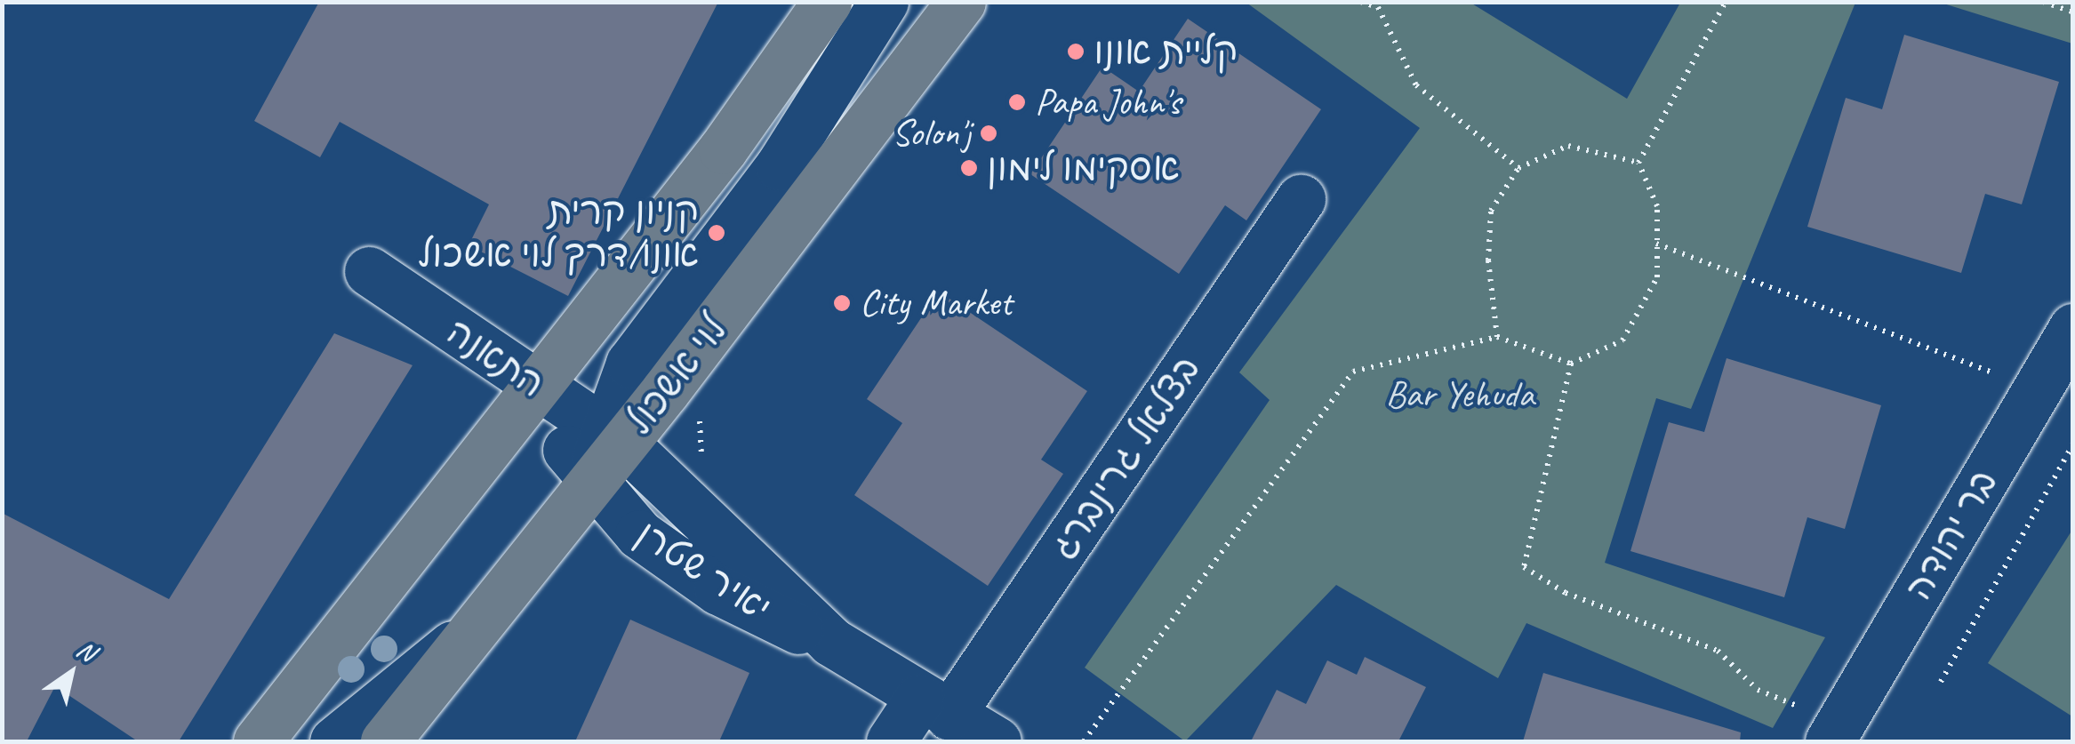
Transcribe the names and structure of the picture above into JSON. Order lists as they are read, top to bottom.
{
  "streets": {
    "main road": ["לוי אשכול"],
    "street": [
      "התאנה",
      "בצלאל גרינברג",
      "בר יהודה",
      "יאיר שטרן"
    ]
  },
  "crossings": [
    ["התאנה", "לוי אשכול"],
    ["התאנה", "יאיר שטרן"],
    ["לוי אשכול", "יאיר שטרן"],
    ["בצלאל גרינברג", "יאיר שטרן"]
  ],
  "parks": ["Bar Yehuda"],
  "places": [
    "קליית אונו",
    "Papa John's",
    "Solon'j",
    "אסקימו לימון",
    "קניון קרית אונו/דרך לוי אשכול",
    "City Market"
  ],
  "north": "top right"
}
